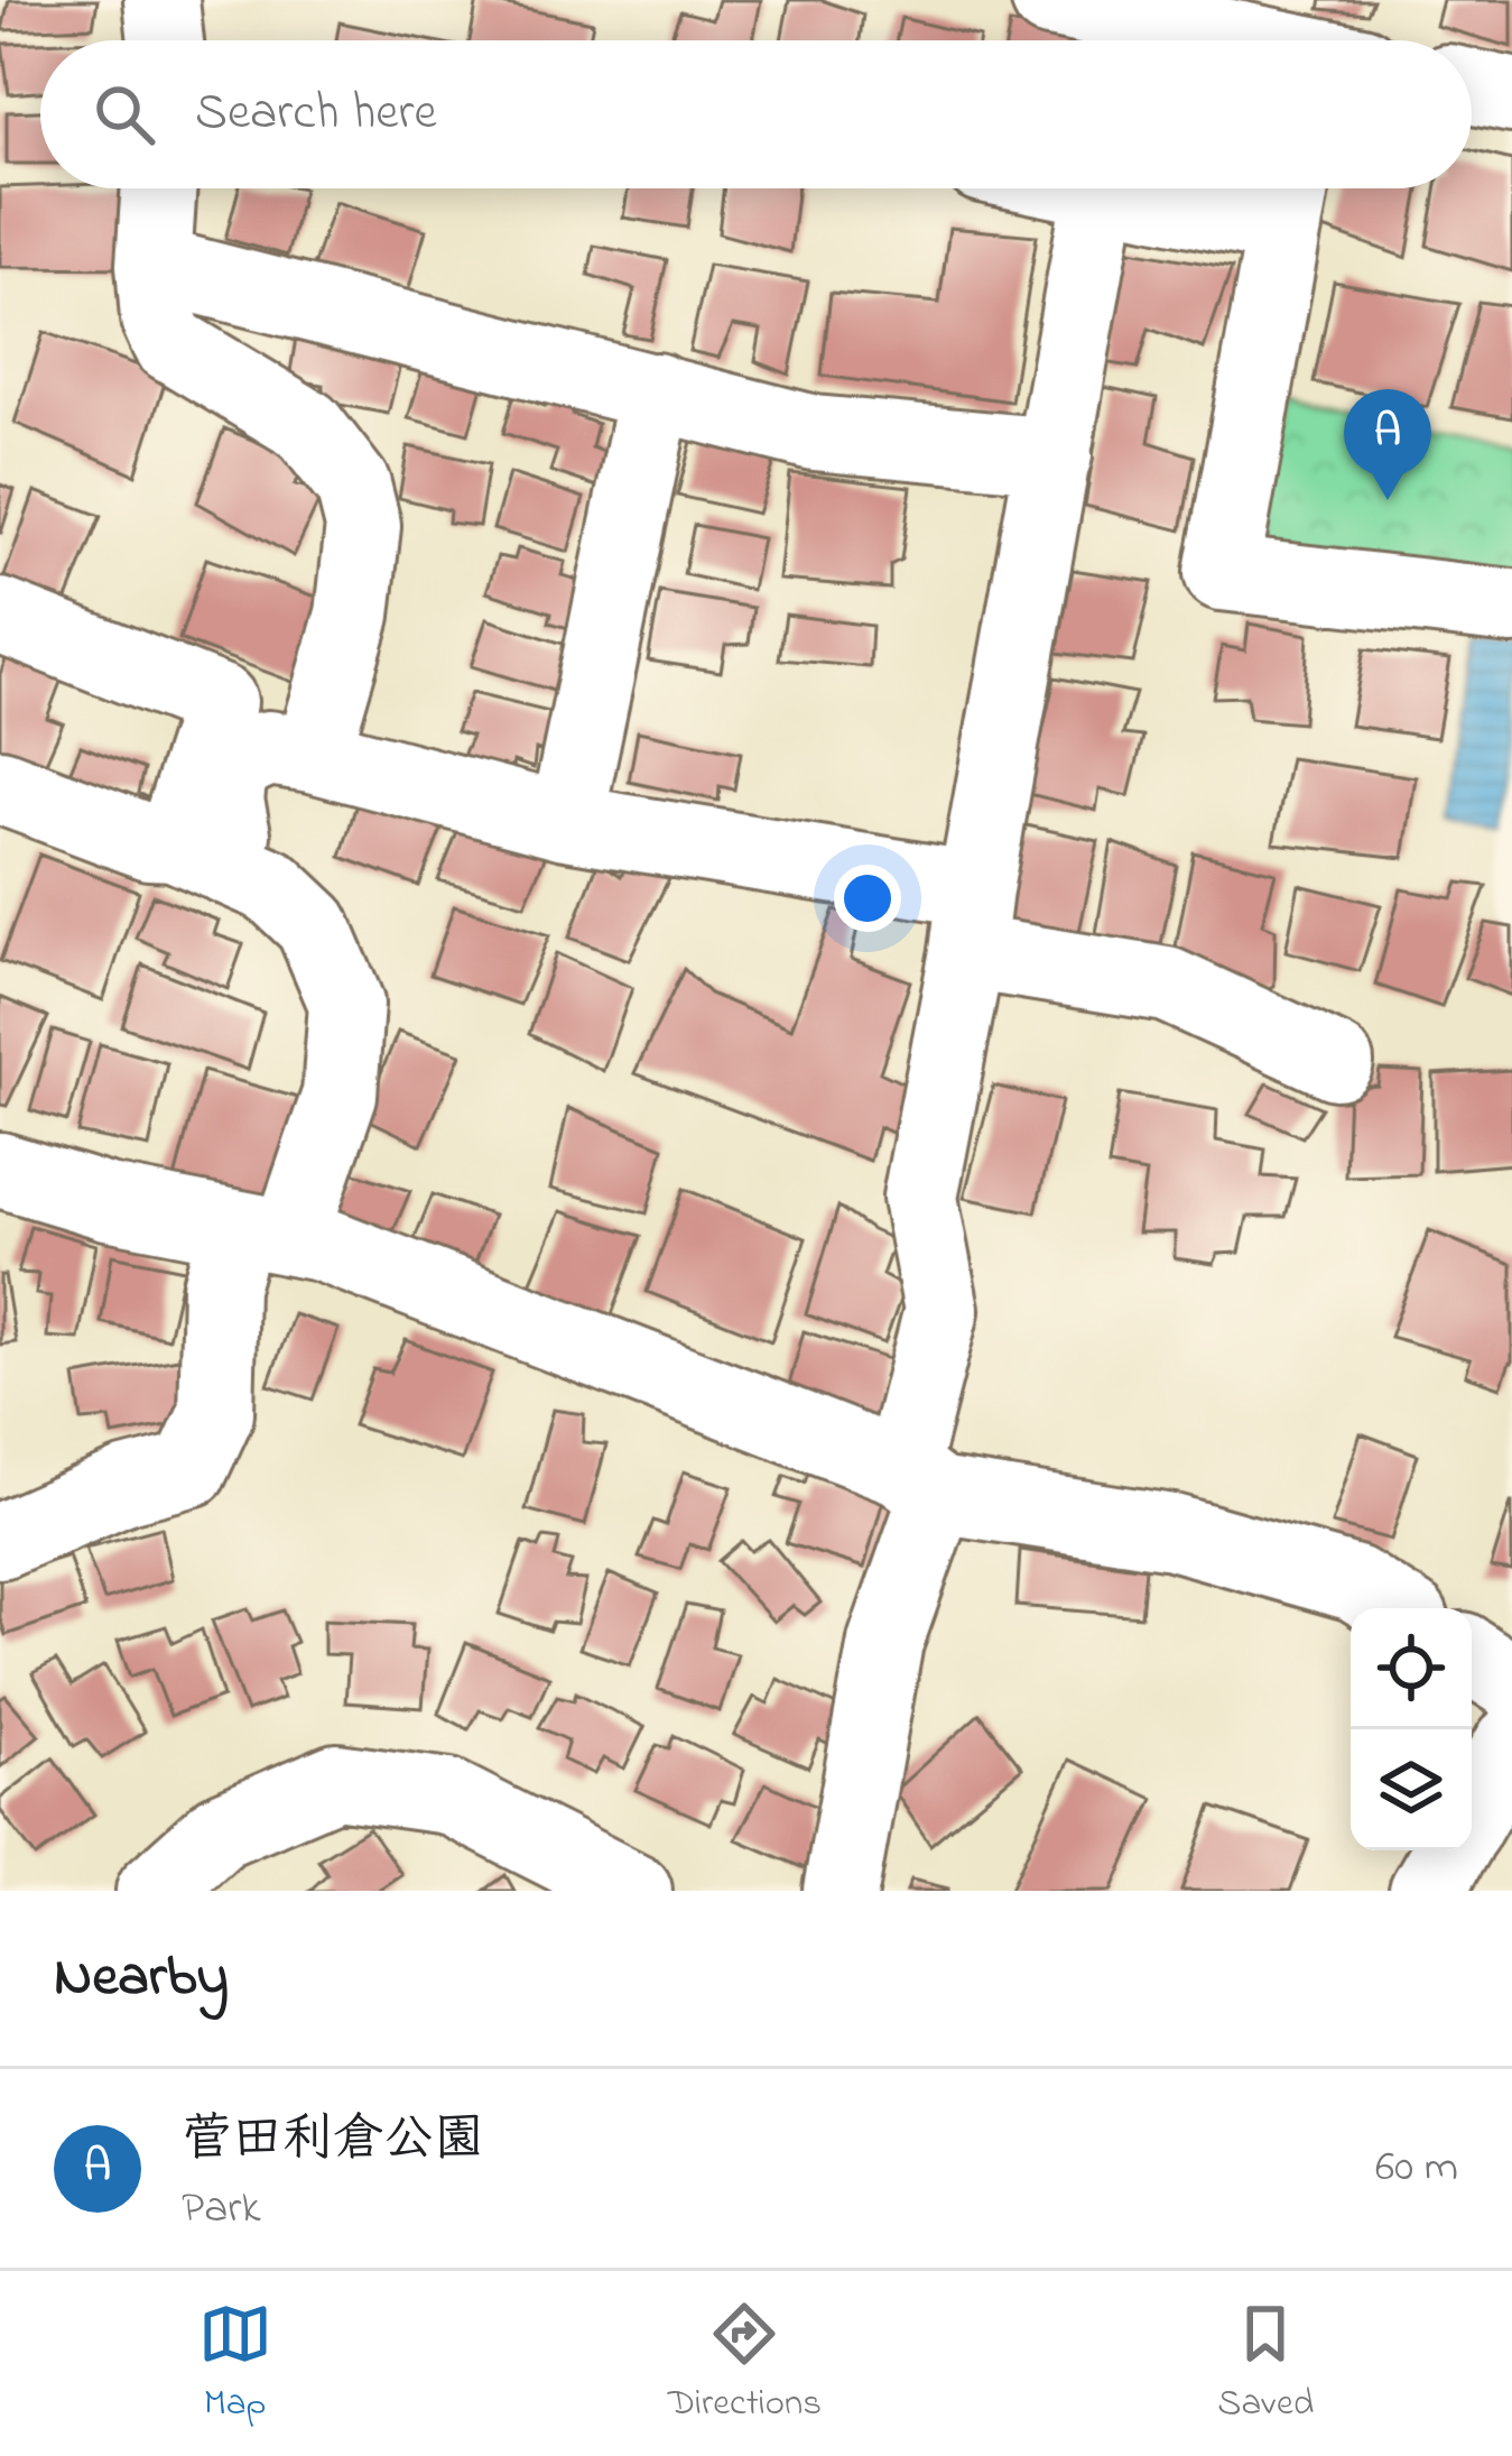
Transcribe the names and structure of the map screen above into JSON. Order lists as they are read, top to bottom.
{
  "page": {
    "search": "Search here",
    "pins": "A",
    "heading": "Nearby",
    "list": [
      {
        "mark": "A",
        "name": "菅田利倉公園",
        "note": "Park",
        "value": "60 m"
      }
    ],
    "nav": ["Map", "Directions", "Saved"]
  }
}
